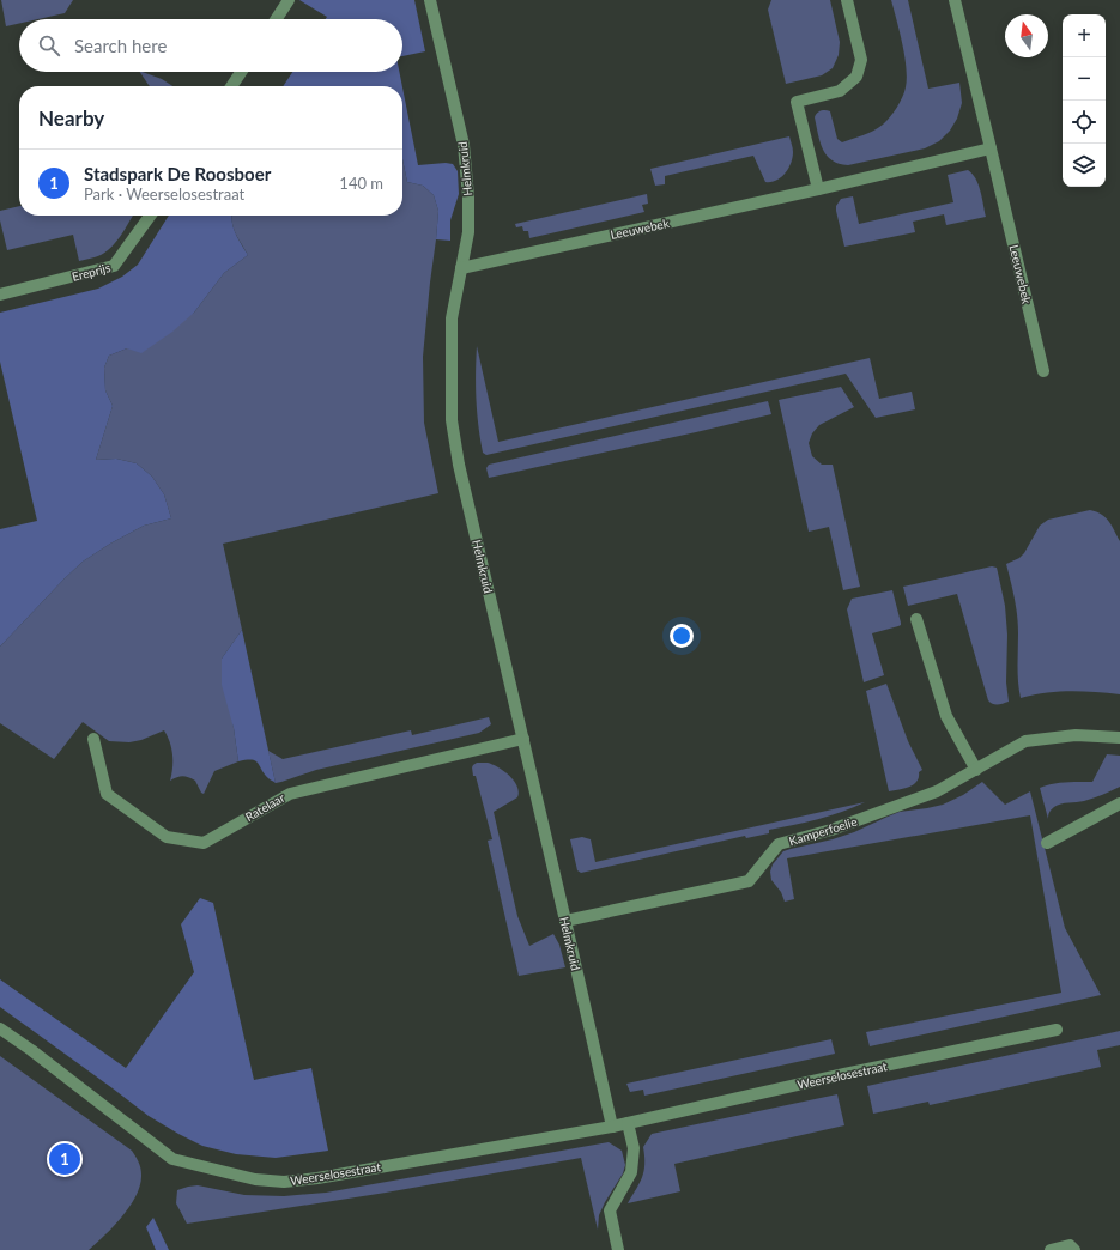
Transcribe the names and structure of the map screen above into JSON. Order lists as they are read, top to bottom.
{
  "streets": {
    "street": [
      "Helmkruid",
      "Leeuwebek",
      "Ereprijs",
      "Ratelaar",
      "Kamperfoelie",
      "Weerselosestraat"
    ]
  },
  "crossings": [
    ["Helmkruid", "Leeuwebek"],
    ["Helmkruid", "Ratelaar"],
    ["Helmkruid", "Kamperfoelie"],
    ["Helmkruid", "Weerselosestraat"]
  ],
  "north": "top",
  "page": {
    "map_buttons": ["+", "−"],
    "search": "Search here",
    "heading": "Nearby",
    "list": [
      {
        "mark": "1",
        "name": "Stadspark De Roosboer",
        "note": "Park · Weerselosestraat",
        "value": "140 m"
      }
    ],
    "pins": "1"
  }
}
